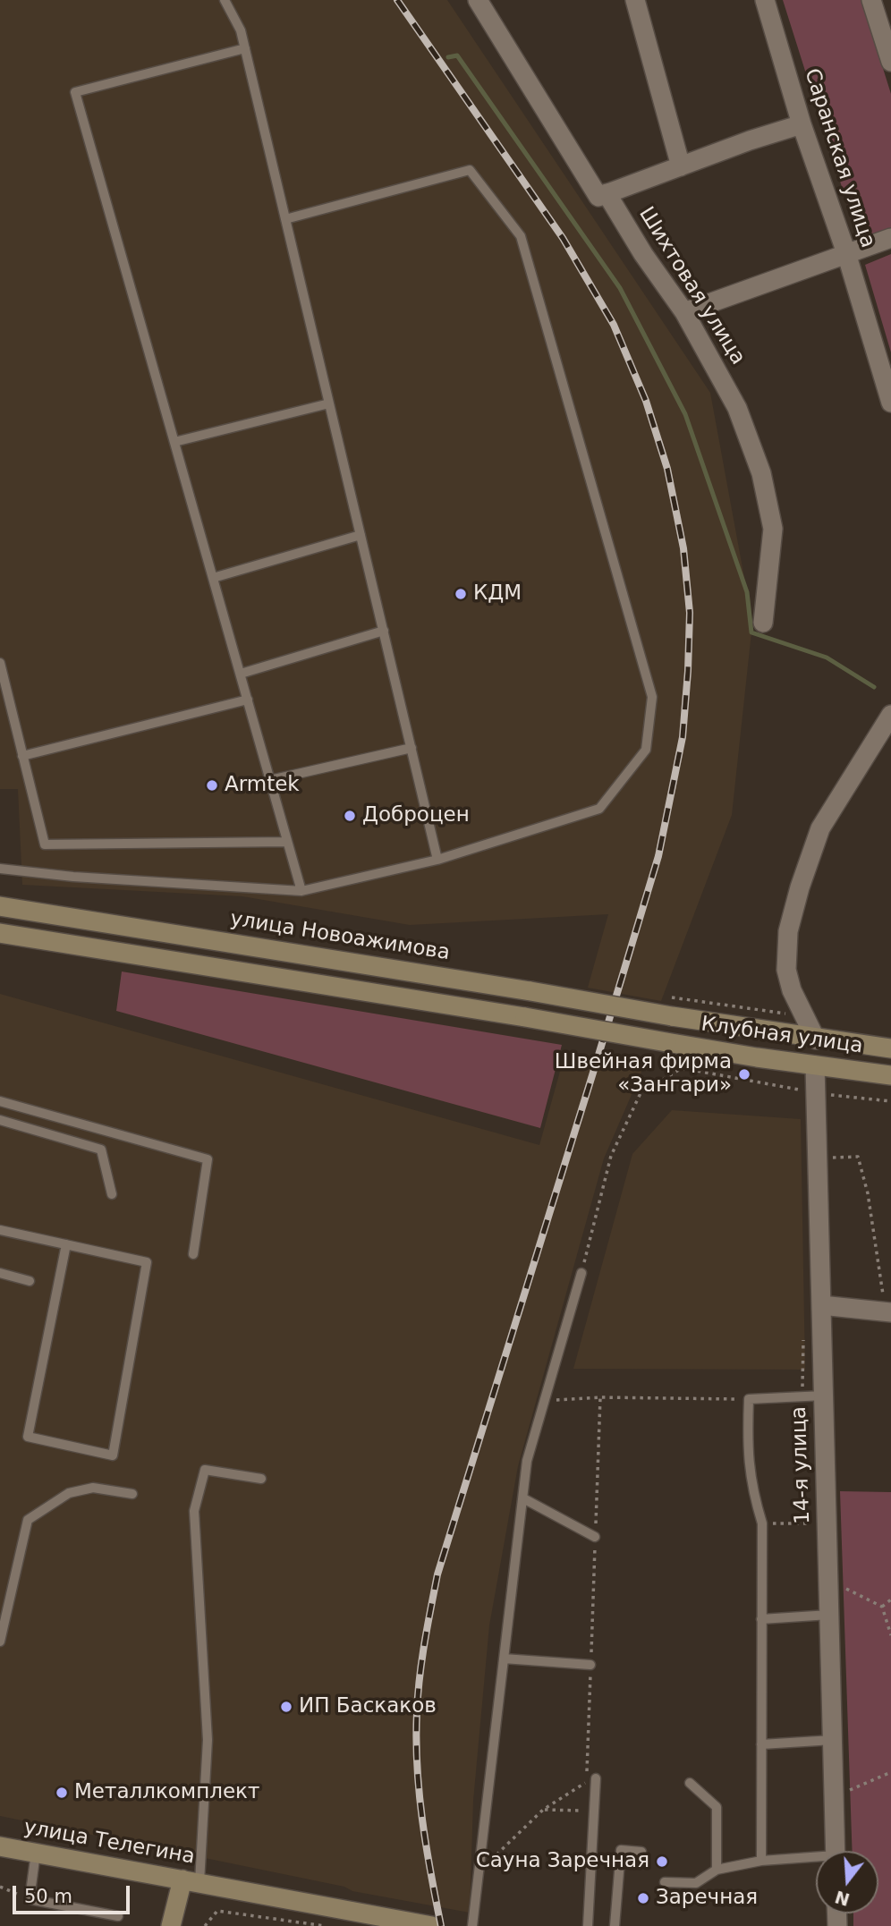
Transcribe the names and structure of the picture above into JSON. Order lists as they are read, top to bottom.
{
  "streets": {
    "main road": ["улица Новоажимова", "Клубная улица", "улица Телегина"],
    "street": ["Саранская улица", "Шихтовая улица", "14-я улица"]
  },
  "crossings": [
    ["улица Новоажимова", "Клубная улица"],
    ["Клубная улица", "14-я улица"]
  ],
  "places": [
    "КДМ",
    "Armtek",
    "Доброцен",
    "Швейная фирма «Зангари»",
    "ИП Баскаков",
    "Металлкомплект",
    "Сауна Заречная",
    "Заречная"
  ],
  "scale_bar": "50 m",
  "north": "bottom"
}
